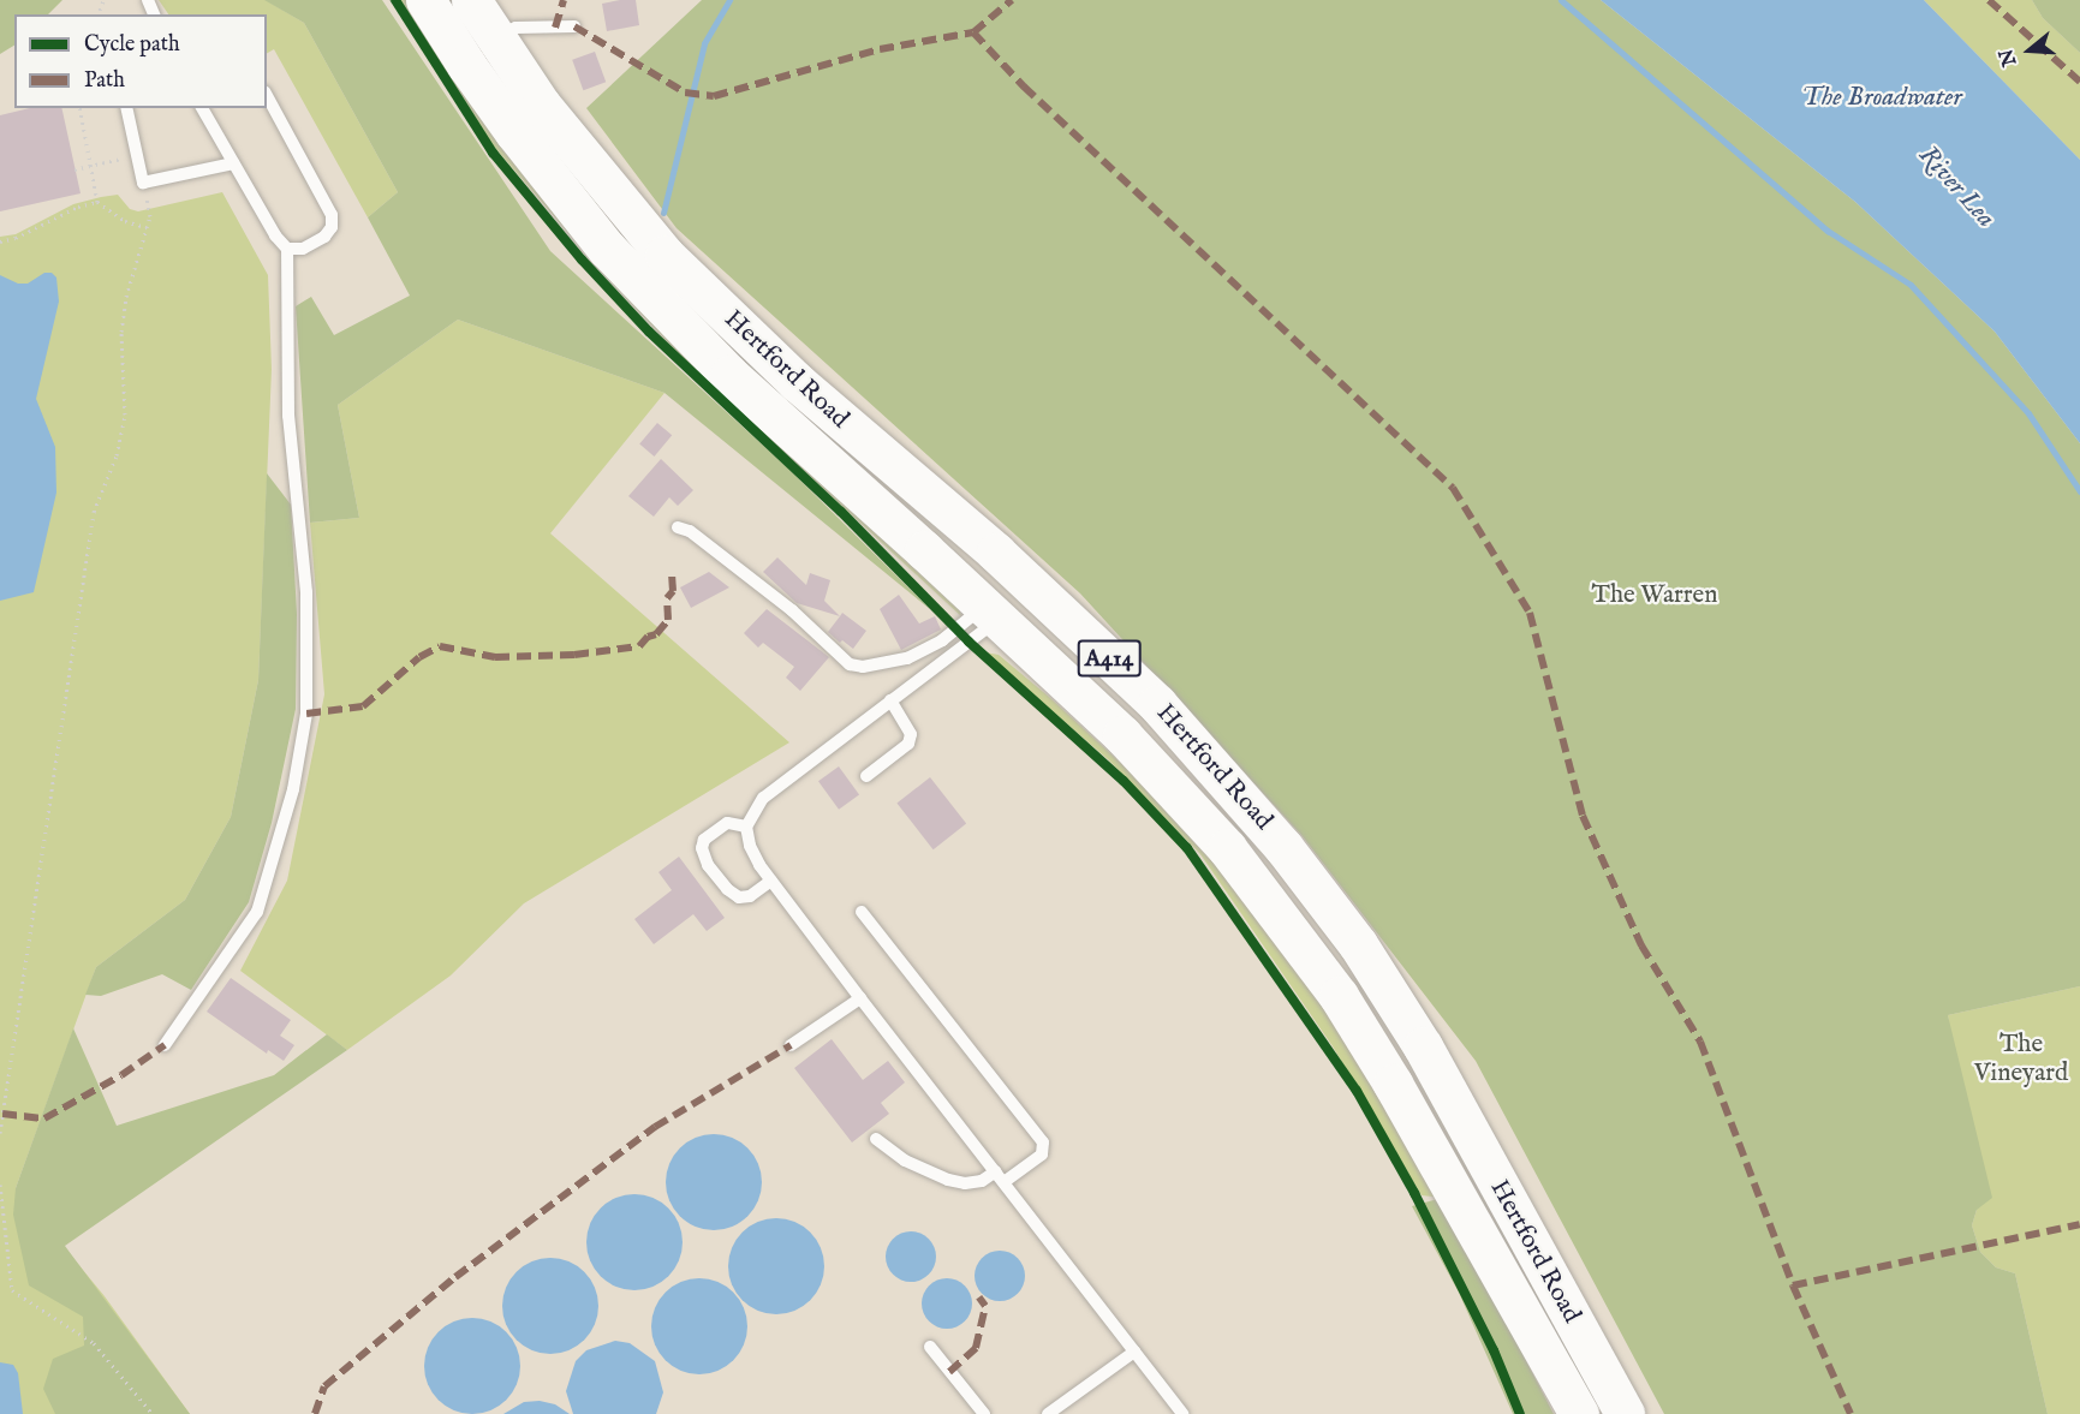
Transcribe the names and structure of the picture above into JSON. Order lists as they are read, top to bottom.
{
  "streets": {
    "highway": ["Hertford Road", "A414"]
  },
  "water": ["The Broadwater", "River Lea"],
  "parks": ["The Warren", "The Vineyard"],
  "legend": ["Cycle path", "Path"],
  "north": "left"
}
